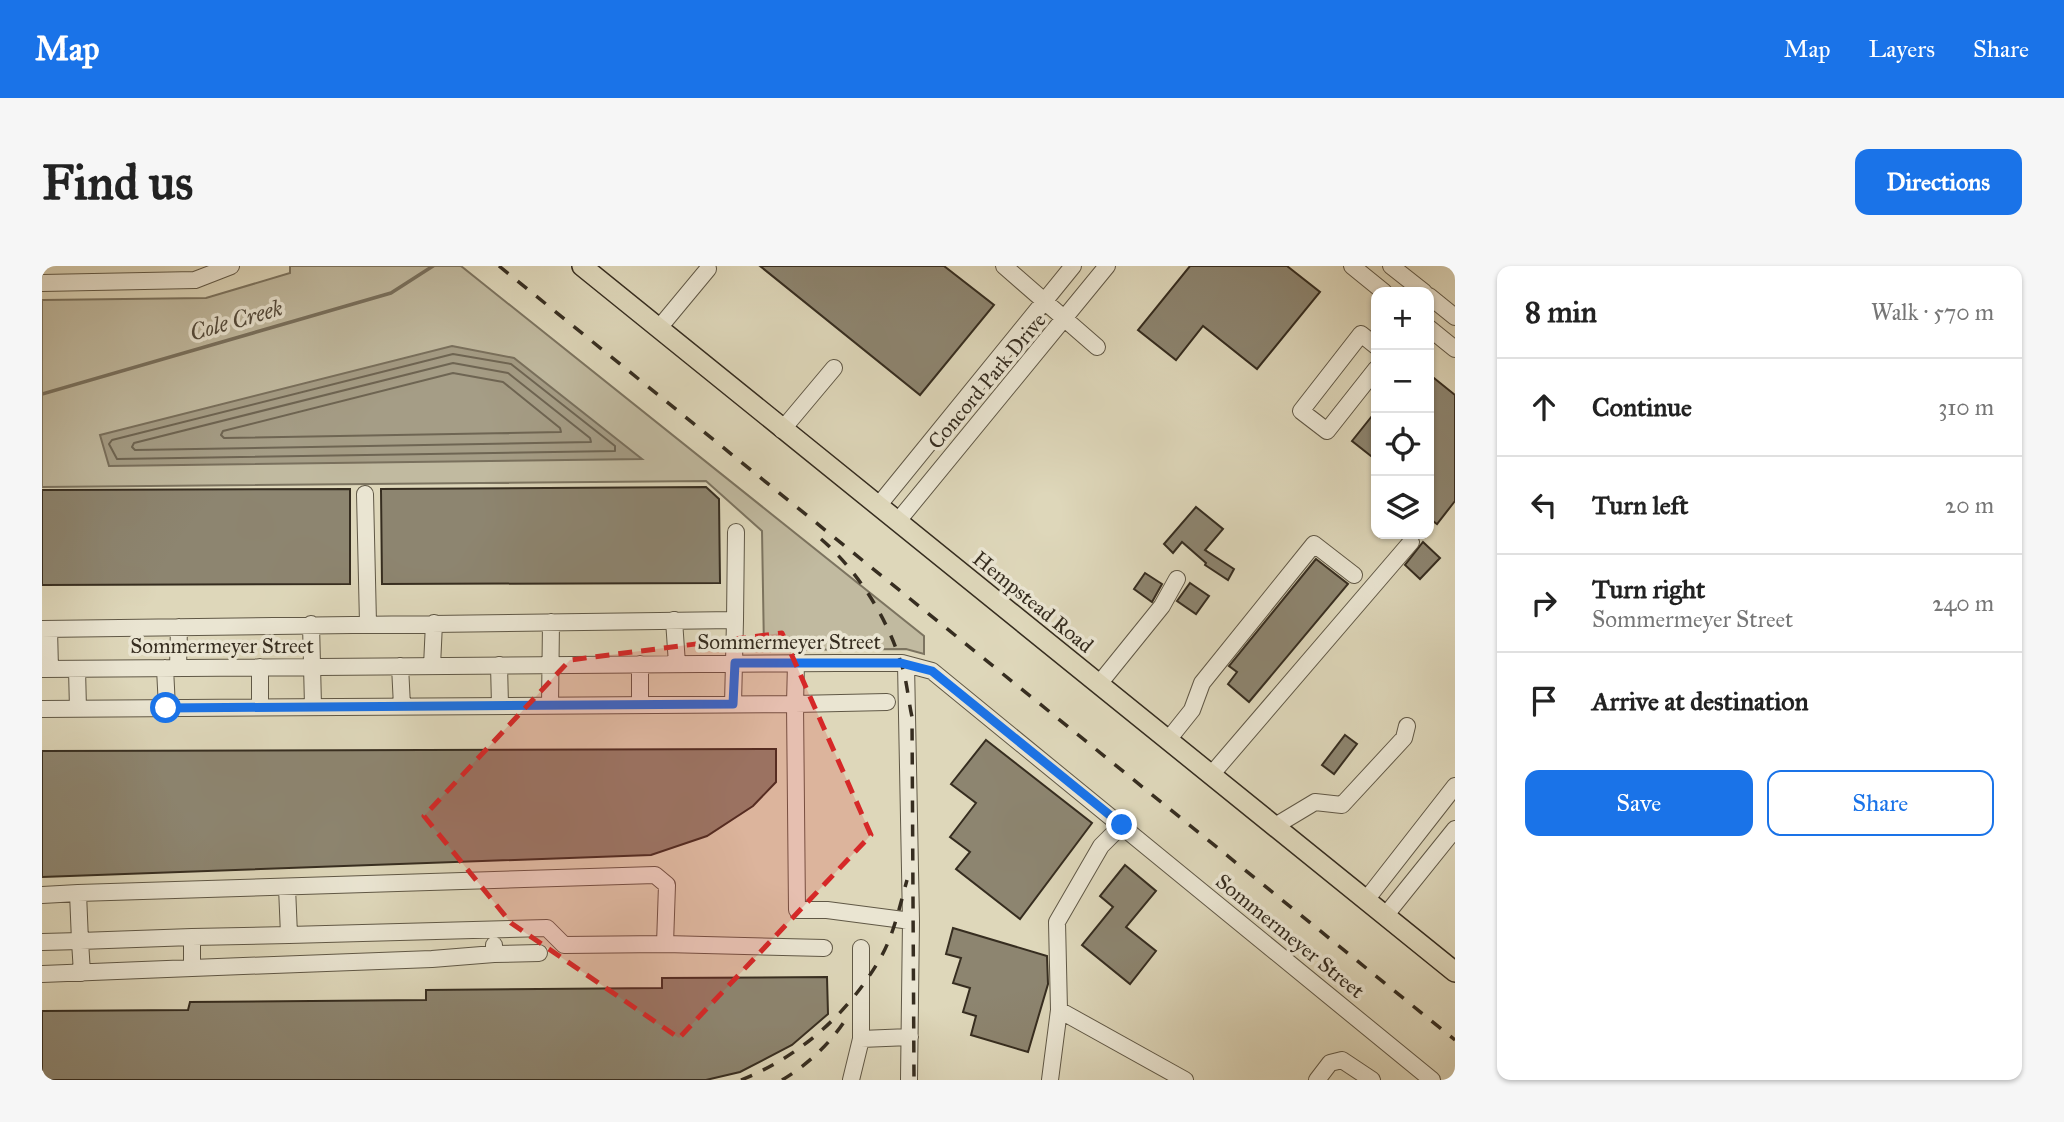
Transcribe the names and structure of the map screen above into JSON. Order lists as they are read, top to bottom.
{
  "streets": {
    "main road": ["Hempstead Road"],
    "street": ["Concord Park Drive", "Sommermeyer Street"]
  },
  "crossings": [
    ["Concord Park Drive", "Hempstead Road"]
  ],
  "water": ["Cole Creek"],
  "page": {
    "header": "Map",
    "nav": ["Map", "Layers", "Share"],
    "buttons": [
      "Directions",
      ["Save", "Share"]
    ],
    "title": "Find us",
    "heading": ["8 min", "Walk · 570 m"],
    "map_buttons": ["+", "−"],
    "list": [
      ["Continue", "310 m"],
      ["Turn left", "20 m"],
      ["Turn right", "Sommermeyer Street", "240 m"],
      "Arrive at destination"
    ]
  }
}
